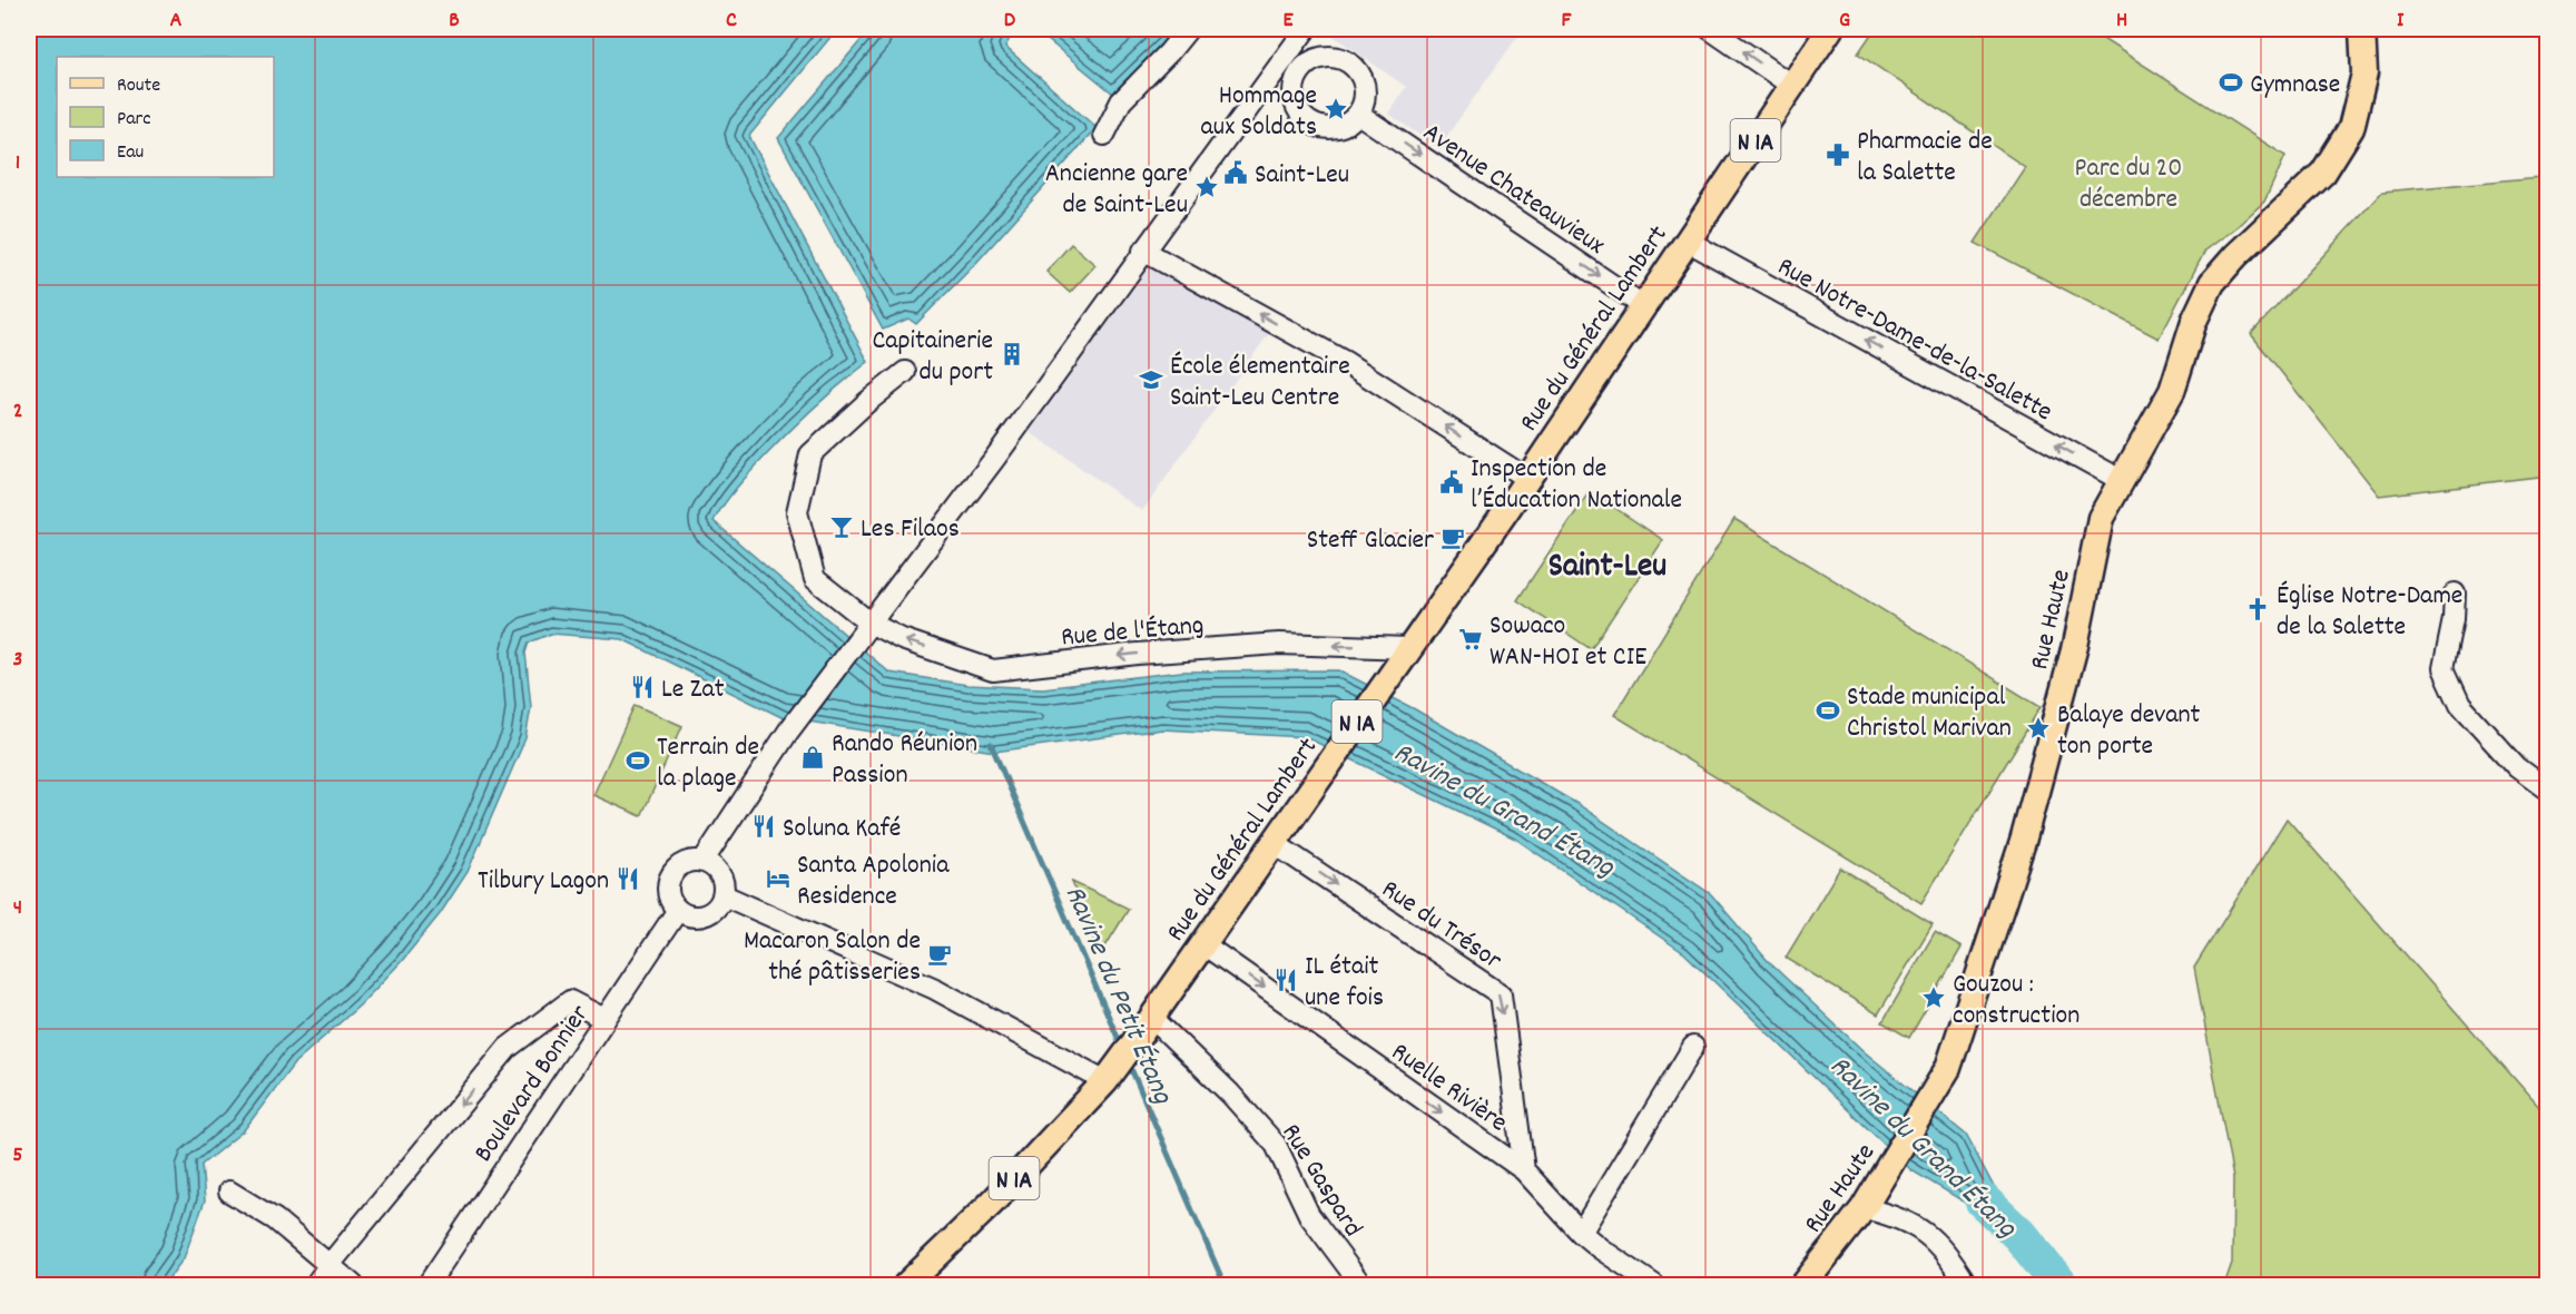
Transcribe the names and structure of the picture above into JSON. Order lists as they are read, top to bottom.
{
  "streets": {
    "main road": ["N 1A", "Rue du Général Lambert", "Rue Haute"],
    "street": [
      "Avenue Chateauvieux",
      "Rue Notre-Dame-de-la-Salette",
      "Rue de l'Étang",
      "Rue du Trésor",
      "Boulevard Bonnier",
      "Ruelle Rivière",
      "Rue Gaspard"
    ]
  },
  "crossings": [
    ["Avenue Chateauvieux", "Rue du Général Lambert"],
    ["Rue du Général Lambert", "Rue Notre-Dame-de-la-Salette"],
    ["Rue du Général Lambert", "Rue de l'Étang"],
    ["Rue du Général Lambert", "Rue du Trésor"],
    ["Rue du Général Lambert", "Ruelle Rivière"],
    ["Rue du Général Lambert", "Rue Gaspard"],
    ["Rue Notre-Dame-de-la-Salette", "Rue Haute"],
    ["Rue du Trésor", "Ruelle Rivière"]
  ],
  "one_way": [
    "Avenue Chateauvieux",
    "Rue Notre-Dame-de-la-Salette",
    "Rue de l'Étang",
    "Rue du Trésor",
    "Ruelle Rivière"
  ],
  "districts": ["Saint-Leu"],
  "water": ["Ravine du Grand Étang", "Ravine du Petit Étang"],
  "parks": ["Parc du 20 décembre"],
  "places": {
    "sports": ["Gymnase", "Stade municipal Christol Marivan", "Terrain de la plage"],
    "place": [
      "Hommage aux Soldats",
      "Ancienne gare de Saint-Leu",
      "Balaye devant ton porte",
      "Gouzou : construction"
    ],
    "pharmacy": ["Pharmacie de la Salette"],
    "public building": ["Saint-Leu", "Inspection de l’Éducation Nationale"],
    "building": ["Capitainerie du port"],
    "school or university": ["École élementaire Saint-Leu Centre"],
    "bar": ["Les Filaos"],
    "cafe": ["Steff Glacier", "Macaron Salon de thé pâtisseries"],
    "church": ["Église Notre-Dame de la Salette"],
    "supermarket": ["Sowaco WAN-HOI et CIE"],
    "restaurant": [
      "Le Zat",
      "Soluna Kafé",
      "Tilbury Lagon",
      "IL était une fois"
    ],
    "shop": ["Rando Réunion Passion"],
    "hotel": ["Santa Apolonia Residence"]
  },
  "legend": ["Route", "Parc", "Eau"],
  "grid": {
    "columns": [
      "A",
      "B",
      "C",
      "D",
      "E",
      "F",
      "G",
      "H",
      "I"
    ],
    "rows": [
      "1",
      "2",
      "3",
      "4",
      "5"
    ]
  }
}
